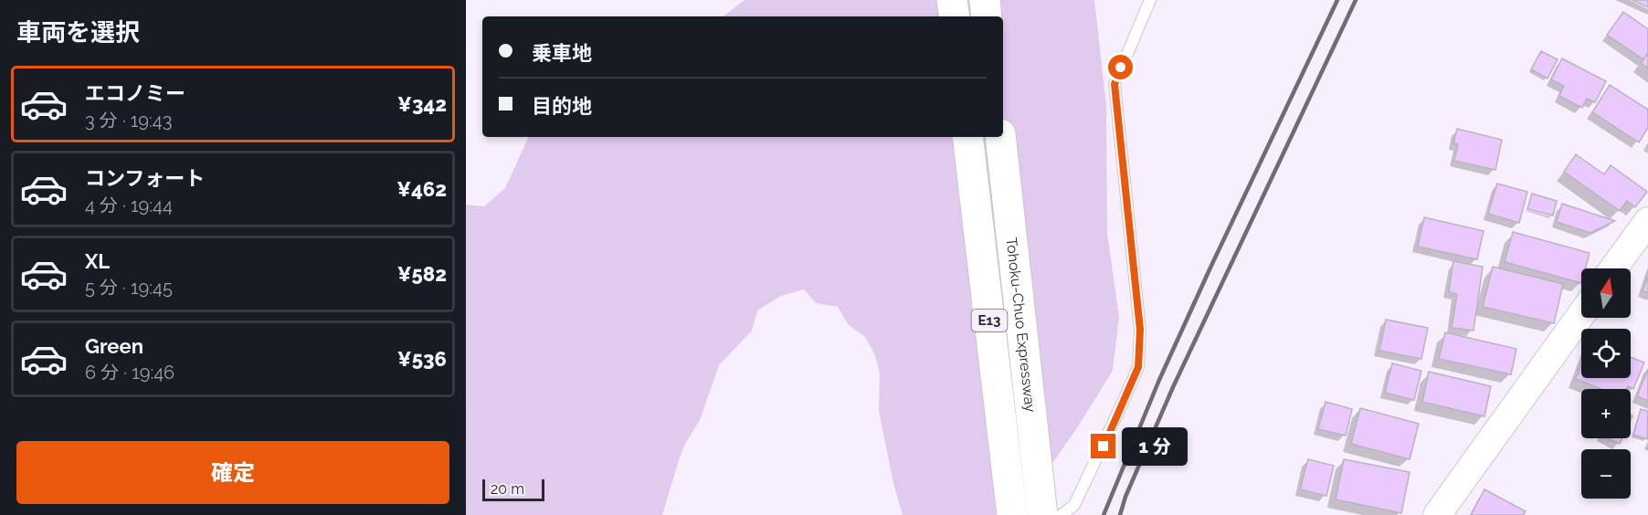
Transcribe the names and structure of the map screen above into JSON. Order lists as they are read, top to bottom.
{
  "streets": {
    "highway": ["E13", "Tohoku-Chuo Expressway"]
  },
  "scale_bar": "20 m",
  "north": "top",
  "page": {
    "heading": "車両を選択",
    "banner": ["乗車地", "目的地"],
    "list": [
      {
        "name": "エコノミー",
        "note": "3 分 · 19:43",
        "value": "¥342"
      },
      {
        "name": "コンフォート",
        "note": "4 分 · 19:44",
        "value": "¥462"
      },
      {
        "name": "XL",
        "note": "5 分 · 19:45",
        "value": "¥582"
      },
      {
        "name": "Green",
        "note": "6 分 · 19:46",
        "value": "¥536"
      }
    ],
    "map_buttons": ["+", "−"],
    "bubble": "1 分",
    "buttons": "確定",
    "scale": "20 m"
  }
}
